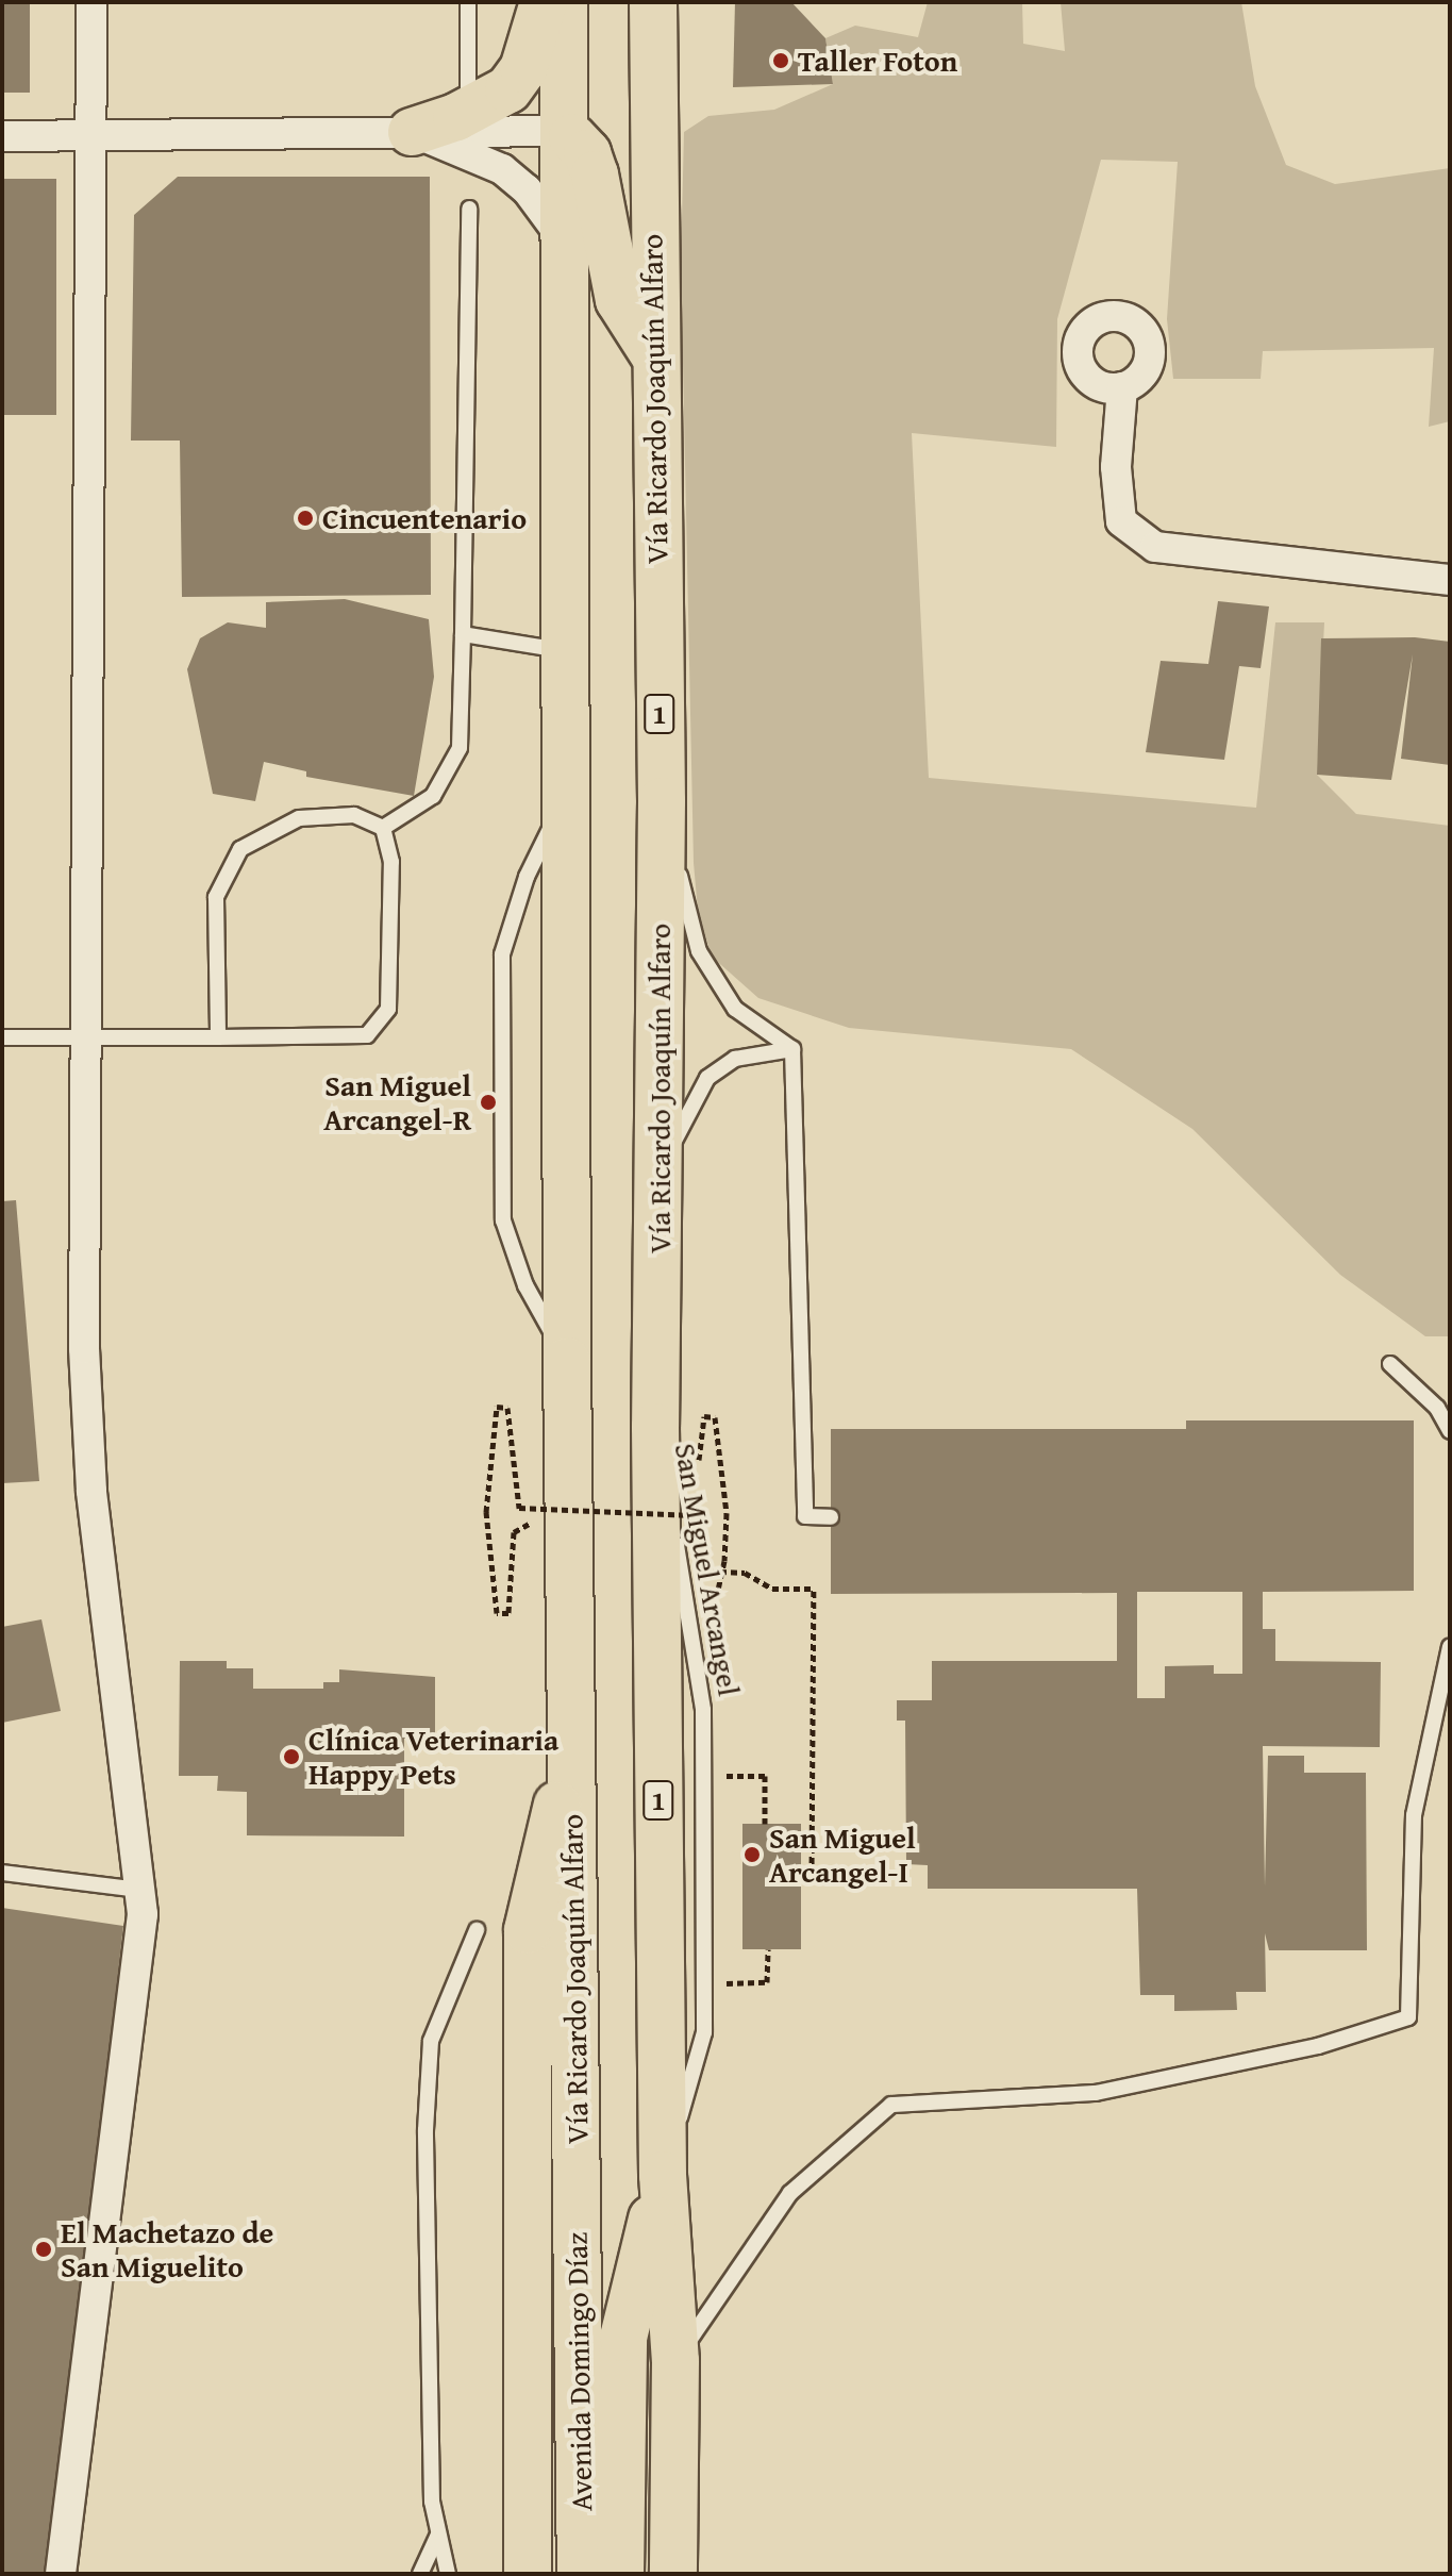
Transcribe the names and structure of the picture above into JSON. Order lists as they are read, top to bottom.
{
  "streets": {
    "main road": ["Vía Ricardo Joaquín Alfaro", "1", "Avenida Domingo Díaz"],
    "lane": ["San Miguel Arcangel"]
  },
  "crossings": [
    ["Vía Ricardo Joaquín Alfaro", "San Miguel Arcangel"],
    ["Vía Ricardo Joaquín Alfaro", "Avenida Domingo Díaz"],
    ["San Miguel Arcangel", "Avenida Domingo Díaz"]
  ],
  "places": [
    "Taller Foton",
    "Cincuentenario",
    "San Miguel Arcangel-R",
    "Clínica Veterinaria Happy Pets",
    "San Miguel Arcangel-I",
    "El Machetazo de San Miguelito"
  ]
}
